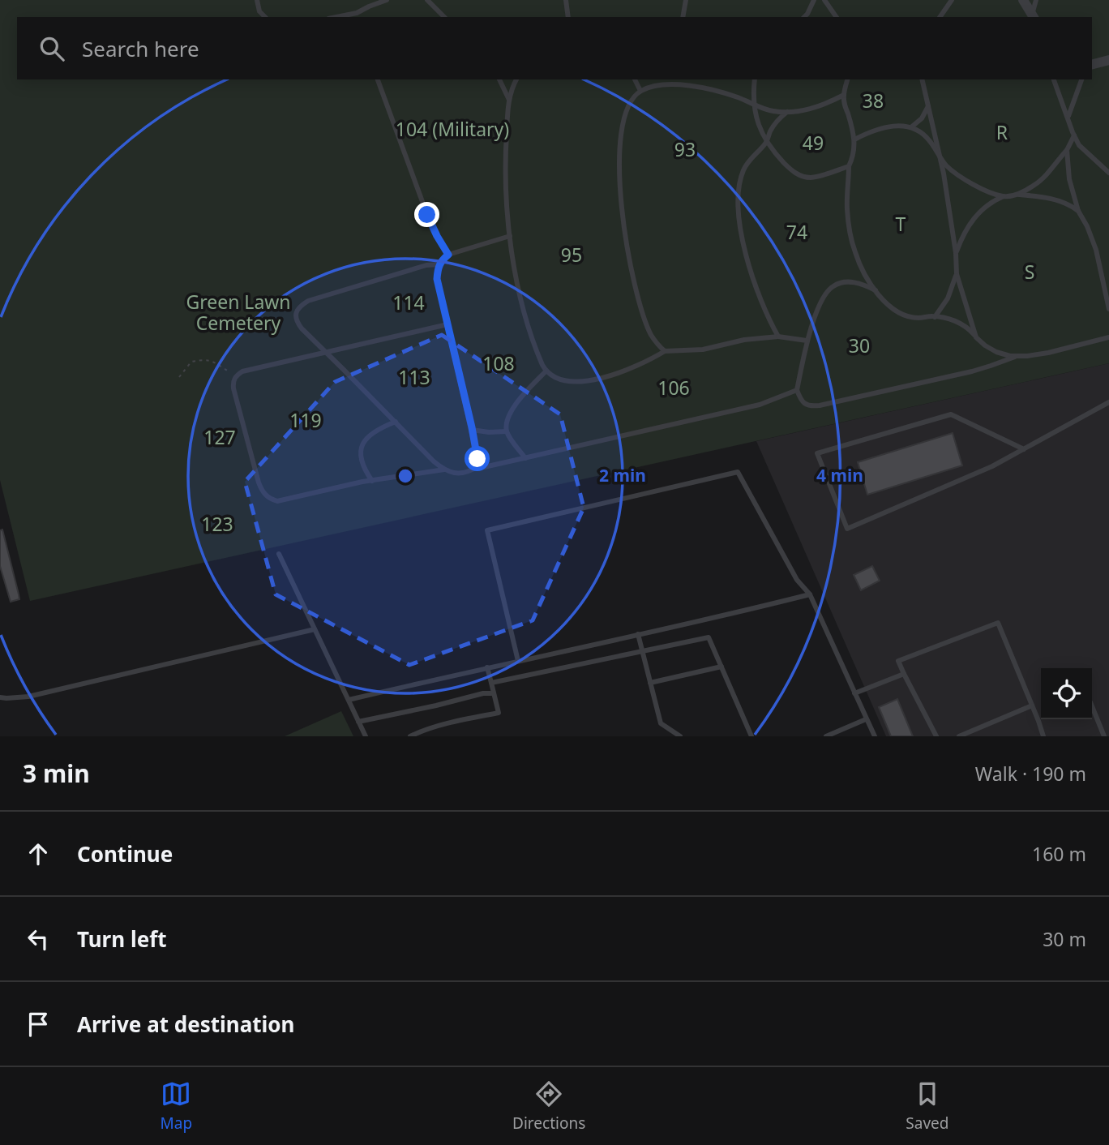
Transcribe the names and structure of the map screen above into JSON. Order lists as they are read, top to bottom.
{
  "parks": [
    "38",
    "104 (Military)",
    "R",
    "49",
    "93",
    "T",
    "74",
    "95",
    "S",
    "Green Lawn Cemetery",
    "114",
    "30",
    "108",
    "113",
    "106",
    "119",
    "127",
    "123"
  ],
  "page": {
    "search": "Search here",
    "heading": ["3 min", "Walk · 190 m"],
    "list": [
      ["Continue", "160 m"],
      ["Turn left", "30 m"],
      "Arrive at destination"
    ],
    "nav": ["Map", "Directions", "Saved"]
  },
  "rings": ["2 min", "4 min"]
}
